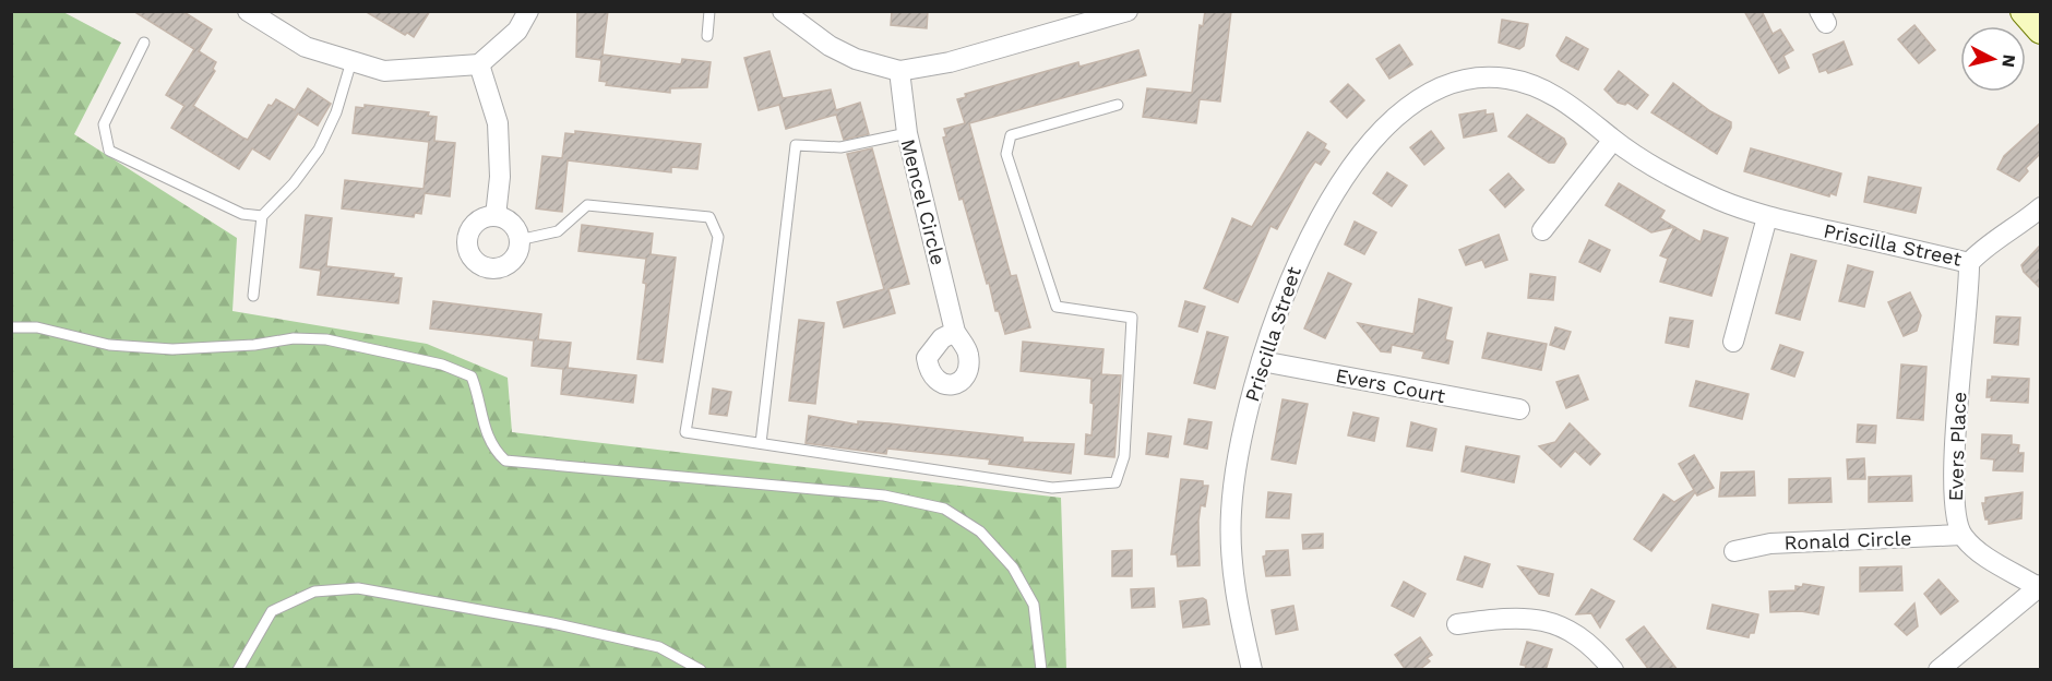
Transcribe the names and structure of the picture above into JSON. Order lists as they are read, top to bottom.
{
  "streets": {
    "street": [
      "Mencel Circle",
      "Priscilla Street",
      "Evers Court",
      "Evers Place",
      "Ronald Circle"
    ]
  },
  "crossings": [
    ["Priscilla Street", "Evers Court"],
    ["Priscilla Street", "Evers Place"],
    ["Evers Place", "Ronald Circle"]
  ],
  "north": "right"
}
